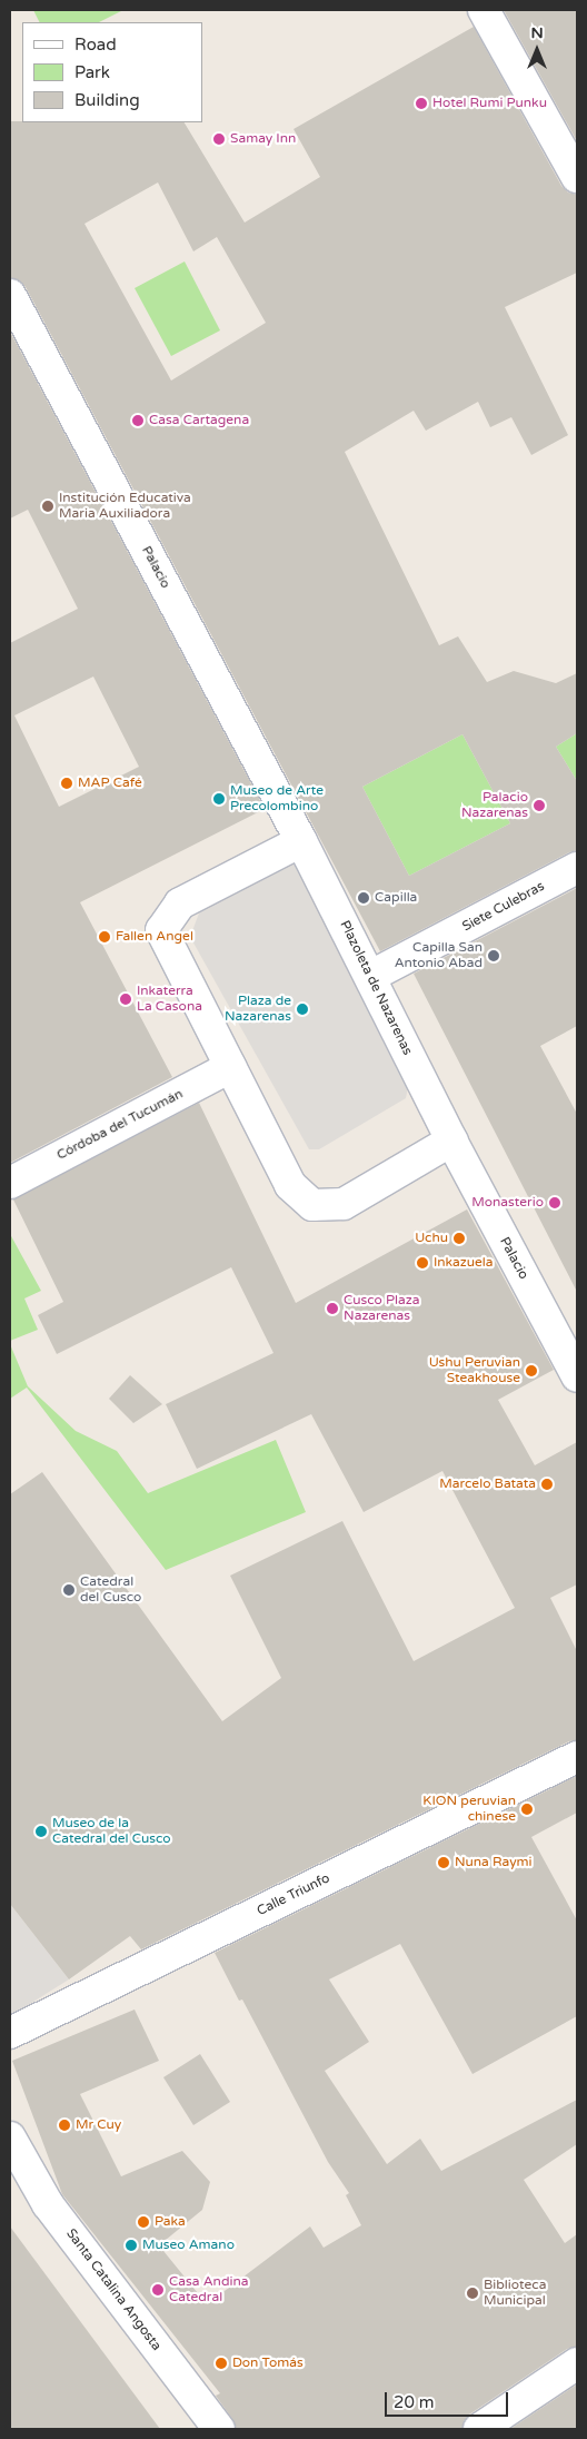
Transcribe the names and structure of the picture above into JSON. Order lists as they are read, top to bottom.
{
  "streets": {
    "street": [
      "Palacio",
      "Siete Culebras",
      "Plazoleta de Nazarenas",
      "Córdoba del Tucumán",
      "Calle Triunfo",
      "Santa Catalina Angosta"
    ]
  },
  "crossings": [
    ["Palacio", "Plazoleta de Nazarenas"],
    ["Siete Culebras", "Plazoleta de Nazarenas"]
  ],
  "places": [
    "Hotel Rumi Punku",
    "Samay Inn",
    "Casa Cartagena",
    "Institución Educativa Maria Auxiliadora",
    "MAP Café",
    "Museo de Arte Precolombino",
    "Palacio Nazarenas",
    "Capilla",
    "Fallen Angel",
    "Capilla San Antonio Abad",
    "Inkaterra La Casona",
    "Plaza de Nazarenas",
    "Monasterio",
    "Uchu",
    "Inkazuela",
    "Cusco Plaza Nazarenas",
    "Ushu Peruvian Steakhouse",
    "Marcelo Batata",
    "Catedral del Cusco",
    "KION peruvian chinese",
    "Museo de la Catedral del Cusco",
    "Nuna Raymi",
    "Mr Cuy",
    "Paka",
    "Museo Amano",
    "Casa Andina Catedral",
    "Biblioteca Municipal",
    "Don Tomás"
  ],
  "legend": ["Road", "Park", "Building"],
  "scale_bar": "20 m",
  "north": "top"
}
